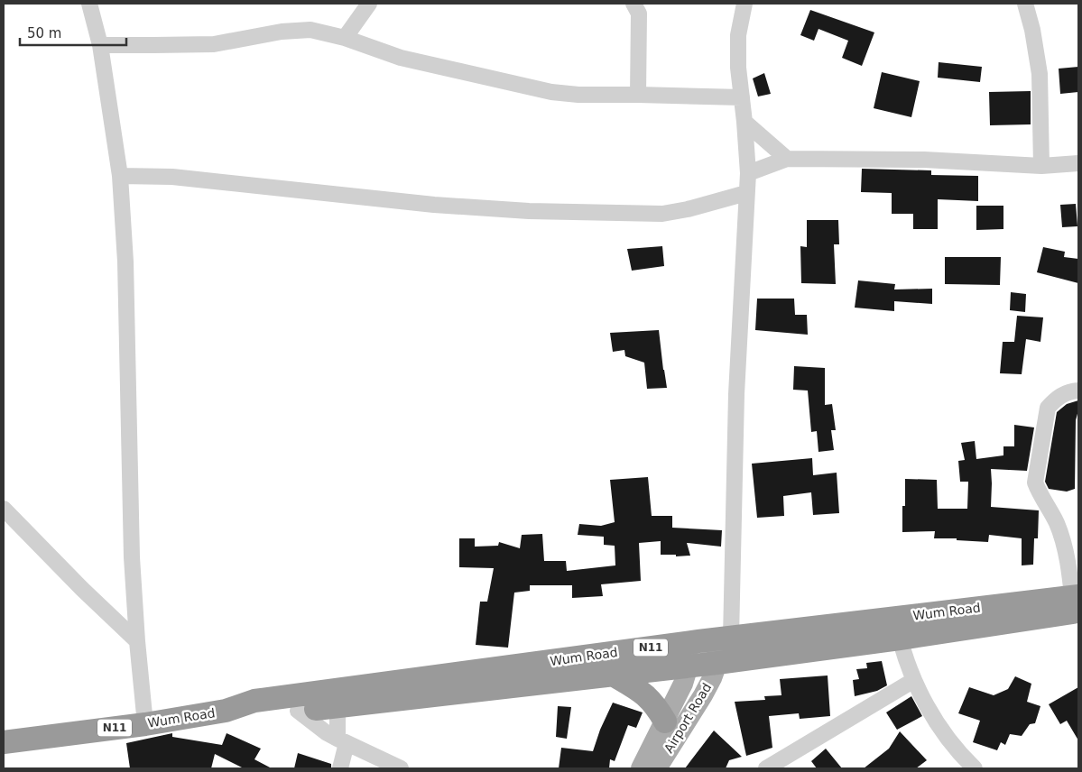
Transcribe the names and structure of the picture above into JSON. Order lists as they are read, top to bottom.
{
  "streets": {
    "highway": ["Wum Road", "N11"],
    "main road": ["Airport Road"]
  },
  "crossings": [
    ["Wum Road", "Airport Road"]
  ],
  "scale_bar": "50 m"
}
